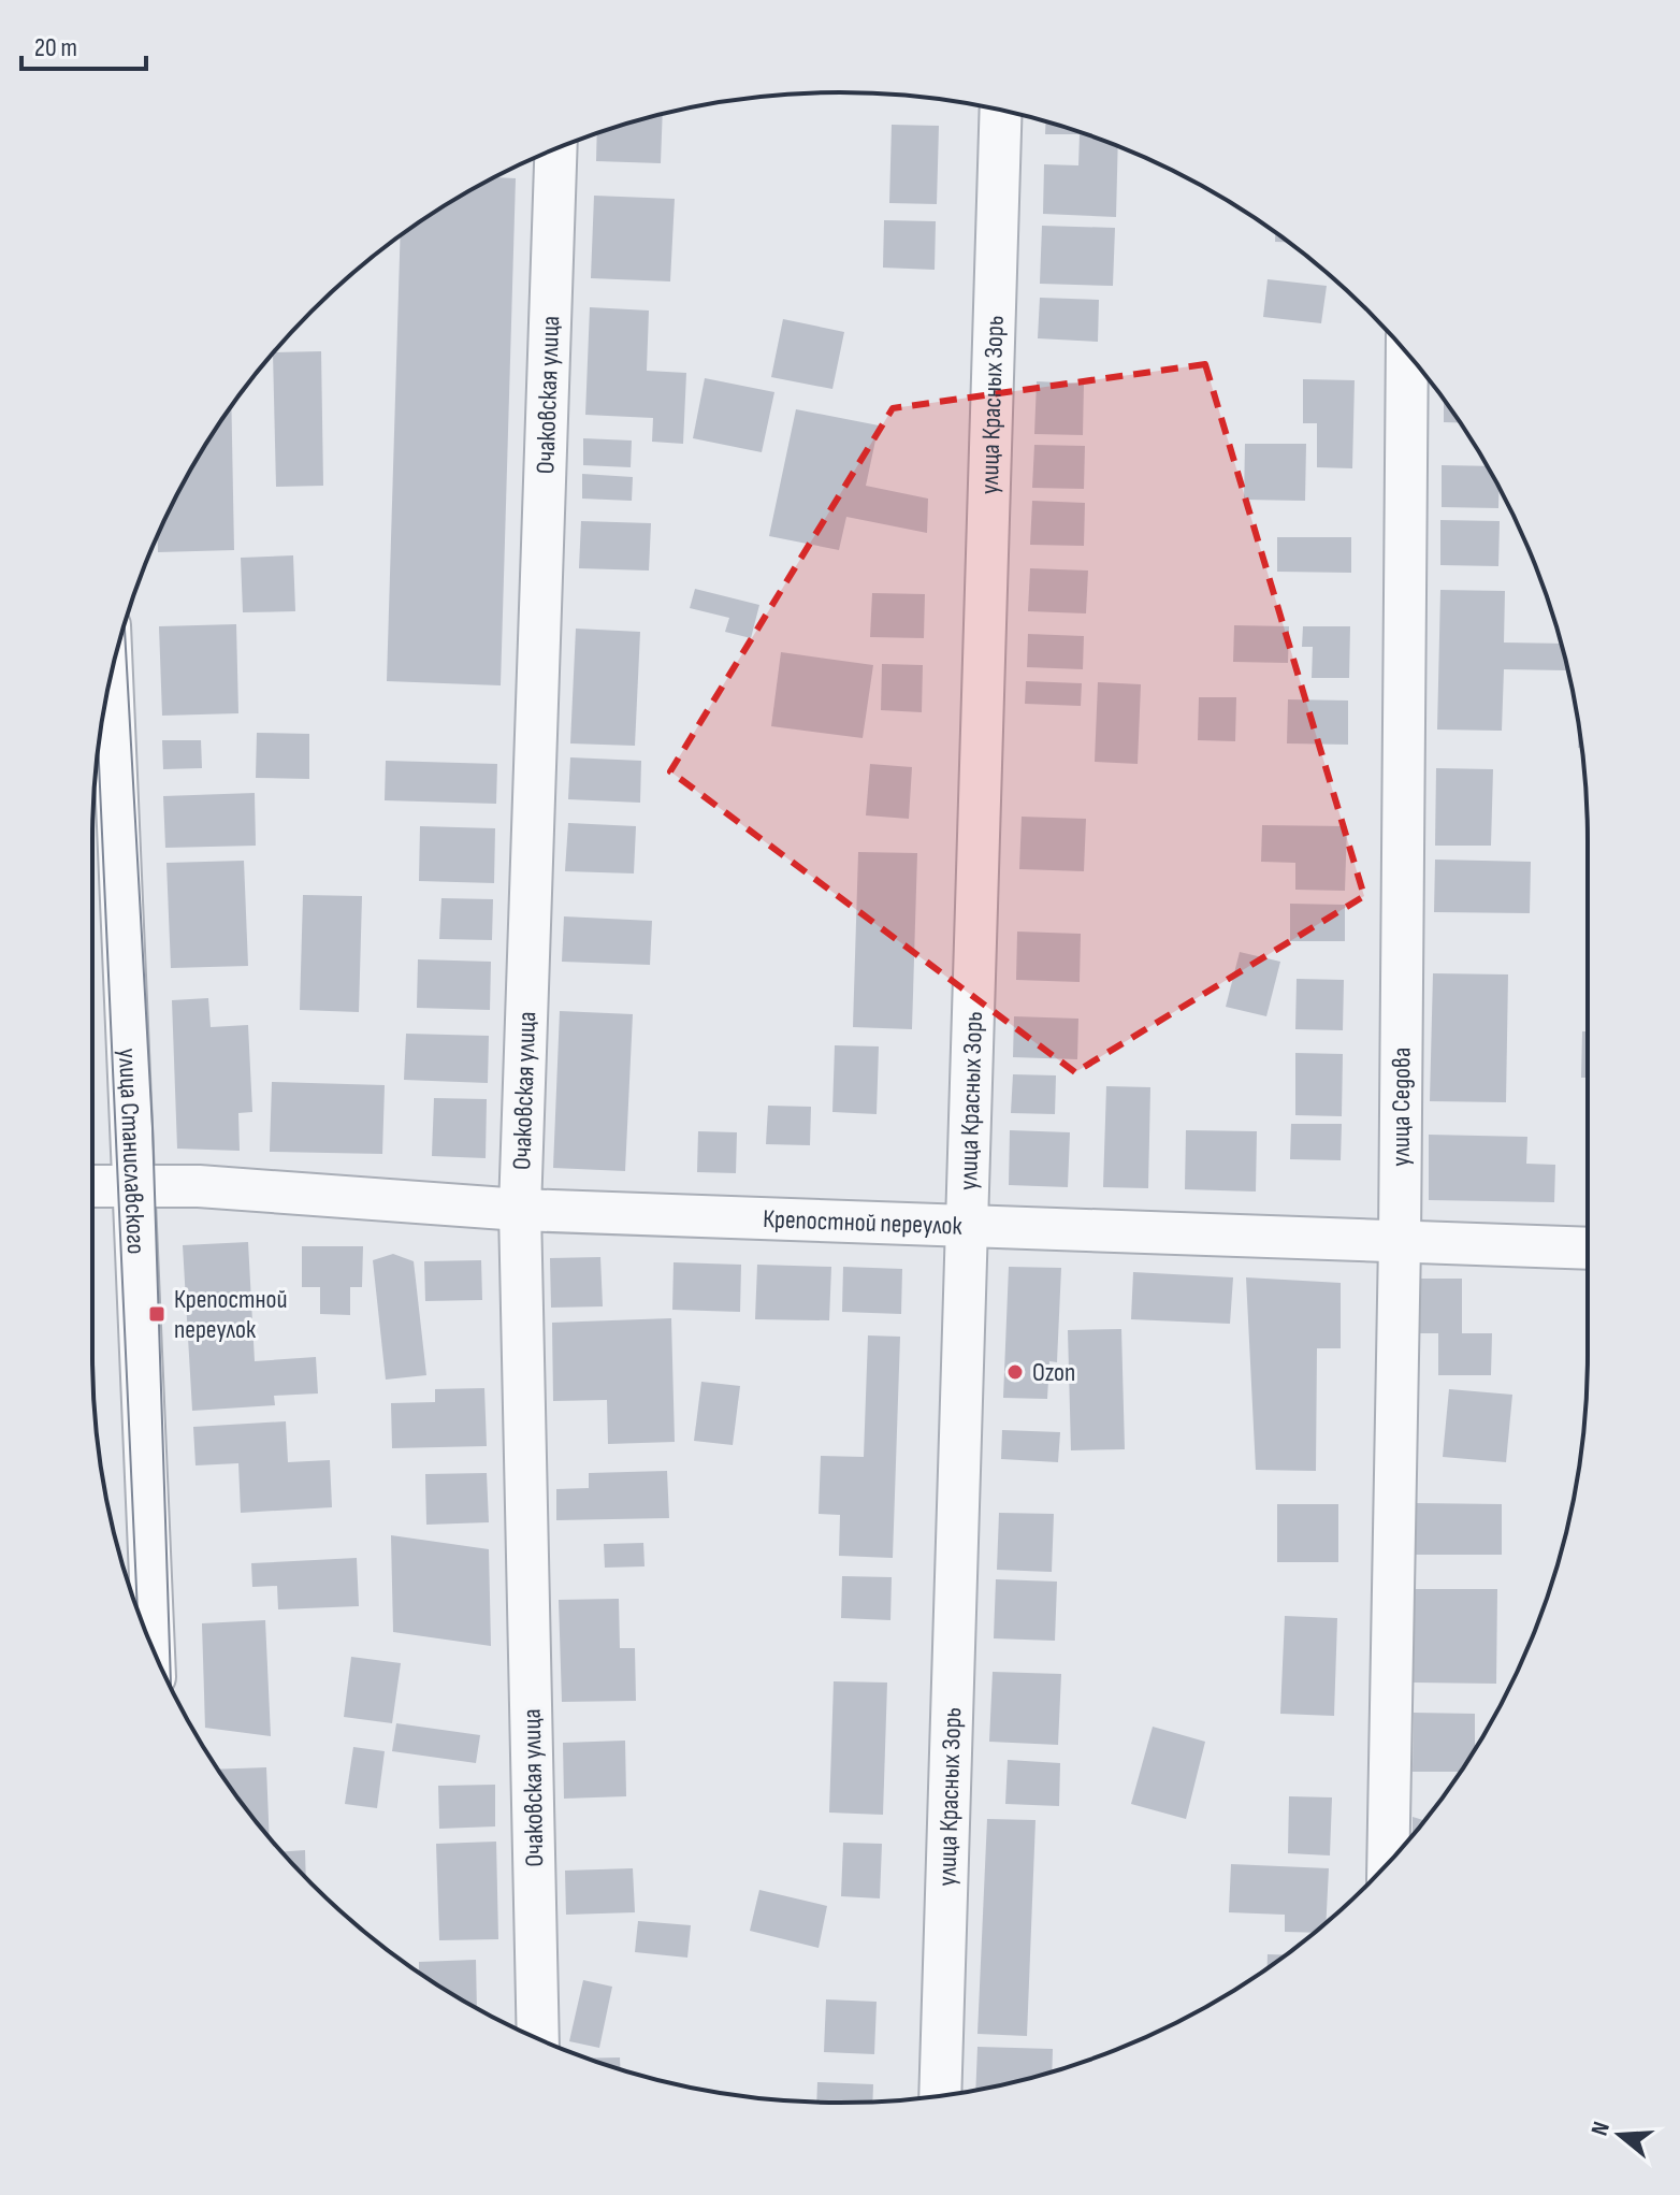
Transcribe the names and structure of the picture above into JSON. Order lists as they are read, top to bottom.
{
  "streets": {
    "street": [
      "Очаковская улица",
      "улица Красных Зорь",
      "улица Седова",
      "улица Станиславского",
      "Крепостной переулок"
    ]
  },
  "crossings": [
    ["Очаковская улица", "Крепостной переулок"],
    ["улица Красных Зорь", "Крепостной переулок"],
    ["улица Седова", "Крепостной переулок"],
    ["улица Станиславского", "Крепостной переулок"]
  ],
  "places": {
    "transit": ["Крепостной переулок"],
    "other": ["Ozon"]
  },
  "scale_bar": "20 m",
  "north": "left"
}
